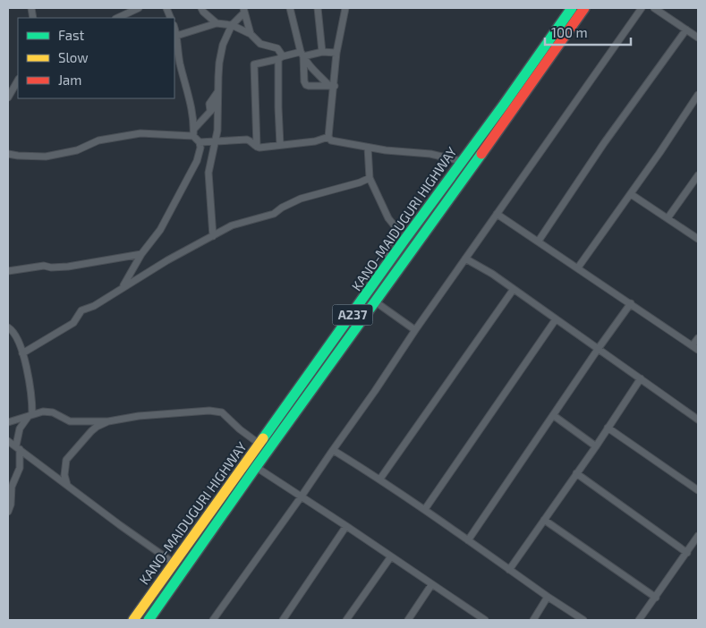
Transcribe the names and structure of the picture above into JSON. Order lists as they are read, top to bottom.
{
  "streets": {
    "highway": ["KANO-MAIDUGURI HIGHWAY", "A237"]
  },
  "legend": ["Fast", "Slow", "Jam"],
  "scale_bar": "100 m"
}
